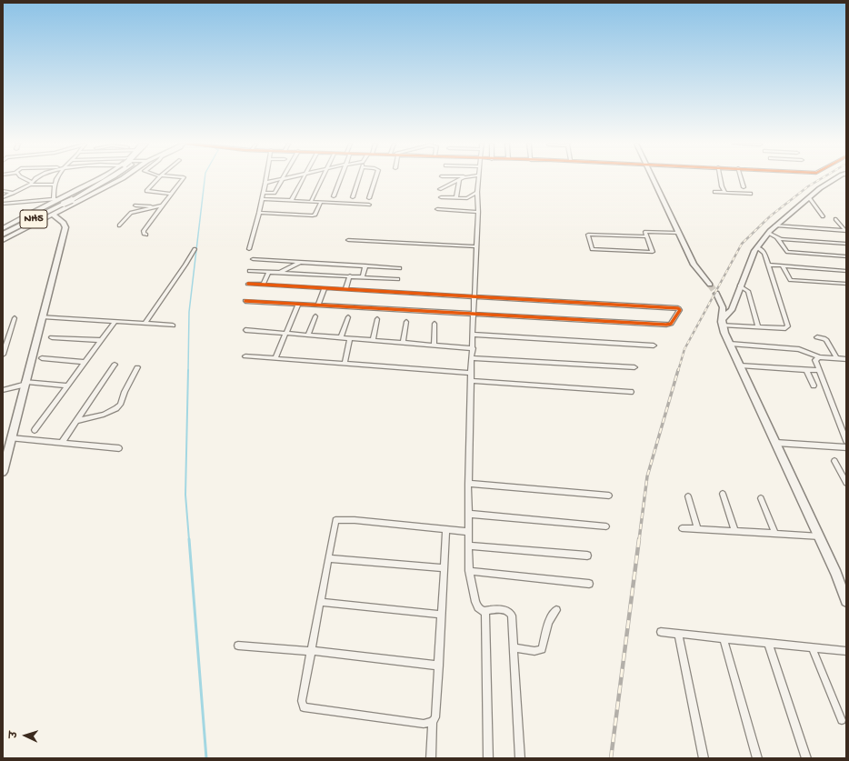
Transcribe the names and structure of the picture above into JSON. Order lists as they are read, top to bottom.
{
  "streets": {
    "highway": ["NH5"]
  },
  "north": "left"
}
